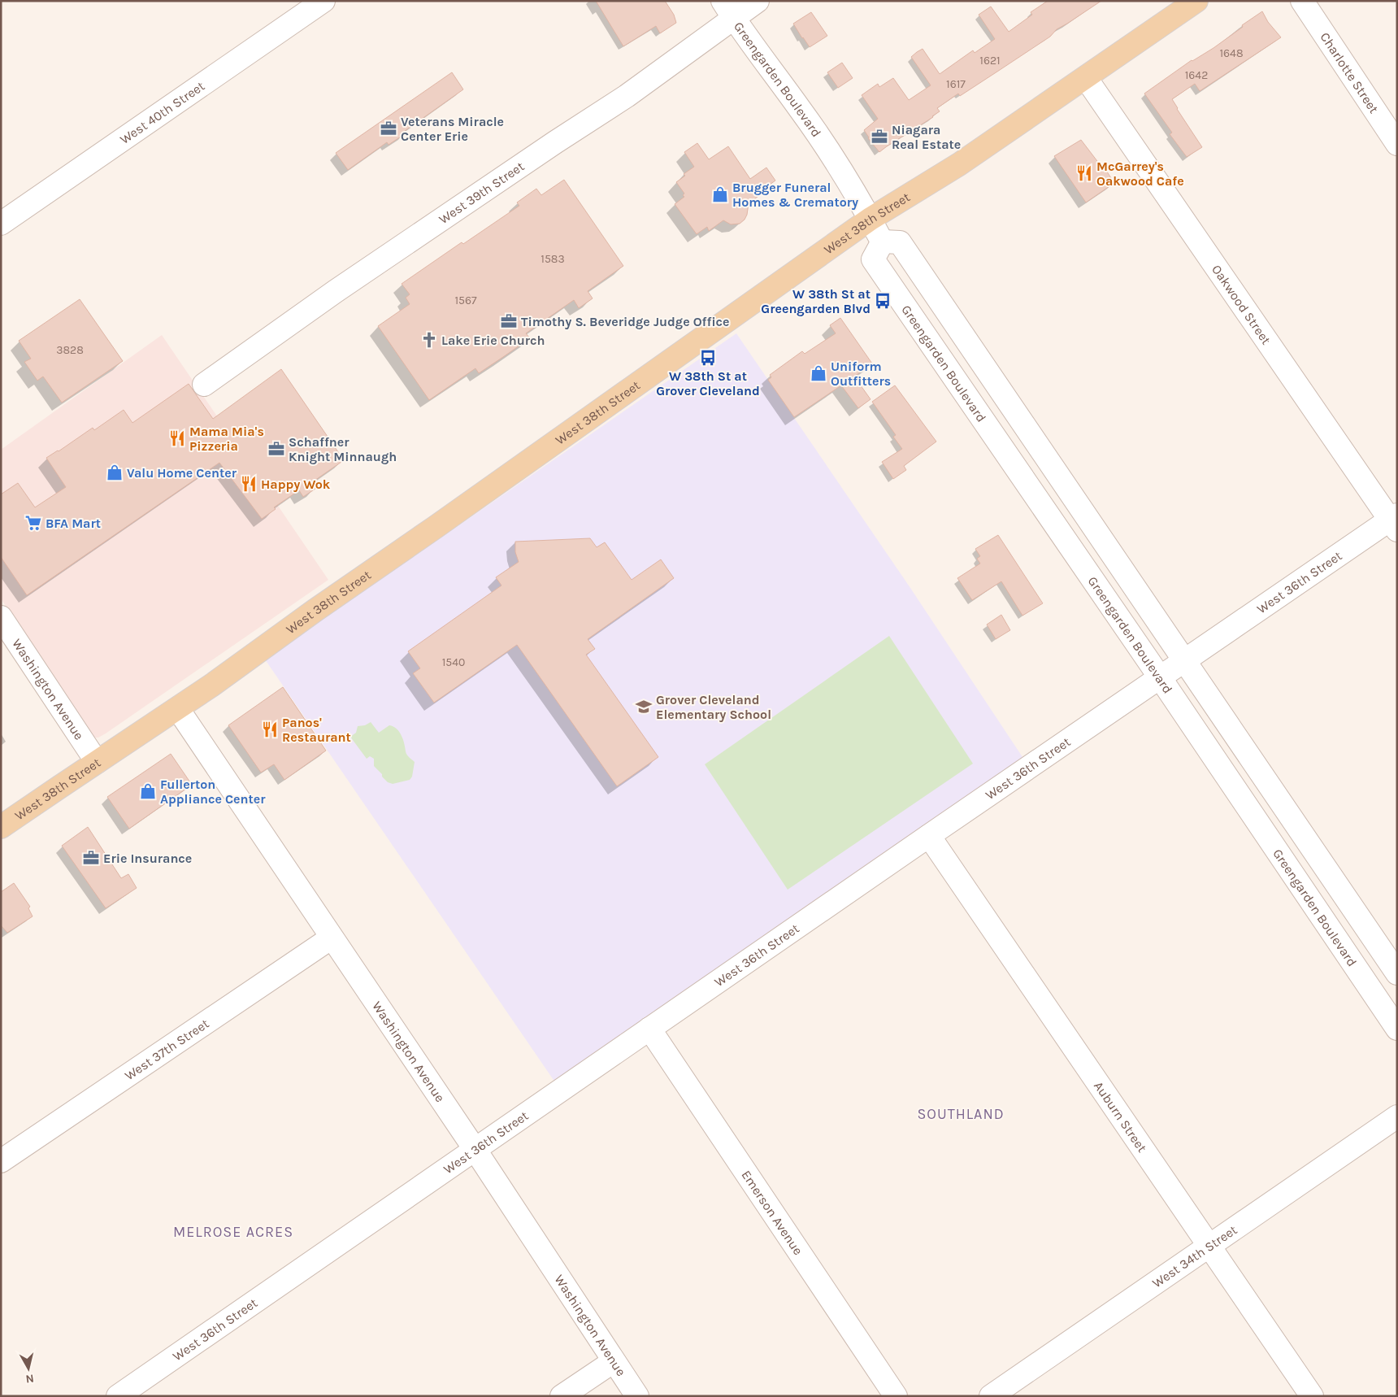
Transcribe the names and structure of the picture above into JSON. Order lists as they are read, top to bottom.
{
  "streets": {
    "main road": ["West 38th Street"],
    "street": [
      "Charlotte Street",
      "Greengarden Boulevard",
      "West 40th Street",
      "West 39th Street",
      "Oakwood Street",
      "West 36th Street",
      "Washington Avenue",
      "West 37th Street",
      "Auburn Street",
      "Emerson Avenue",
      "West 34th Street"
    ]
  },
  "crossings": [
    ["Greengarden Boulevard", "West 39th Street"],
    ["Greengarden Boulevard", "West 38th Street"],
    ["Greengarden Boulevard", "West 36th Street"],
    ["West 38th Street", "Oakwood Street"],
    ["West 38th Street", "Washington Avenue"],
    ["Oakwood Street", "West 36th Street"],
    ["West 36th Street", "Washington Avenue"],
    ["West 36th Street", "Auburn Street"],
    ["West 36th Street", "Emerson Avenue"],
    ["Washington Avenue", "West 37th Street"],
    ["Auburn Street", "West 34th Street"]
  ],
  "districts": ["SOUTHLAND", "MELROSE ACRES"],
  "places": {
    "office": [
      "Veterans Miracle Center Erie",
      "Niagara Real Estate",
      "Timothy S. Beveridge Judge Office",
      "Schaffner Knight Minnaugh",
      "Erie Insurance"
    ],
    "restaurant": [
      "McGarrey's Oakwood Cafe",
      "Mama Mia's Pizzeria",
      "Happy Wok",
      "Panos' Restaurant"
    ],
    "shop": [
      "Brugger Funeral Homes & Crematory",
      "Uniform Outfitters",
      "Valu Home Center",
      "Fullerton Appliance Center"
    ],
    "bus stop": ["W 38th St at Greengarden Blvd", "W 38th St at Grover Cleveland"],
    "church": ["Lake Erie Church"],
    "supermarket": ["BFA Mart"],
    "school or university": ["Grover Cleveland Elementary School"]
  },
  "house_numbers": [
    "1648",
    "1621",
    "1642",
    "1617",
    "1583",
    "1567",
    "3828",
    "1540"
  ],
  "north": "bottom"
}
